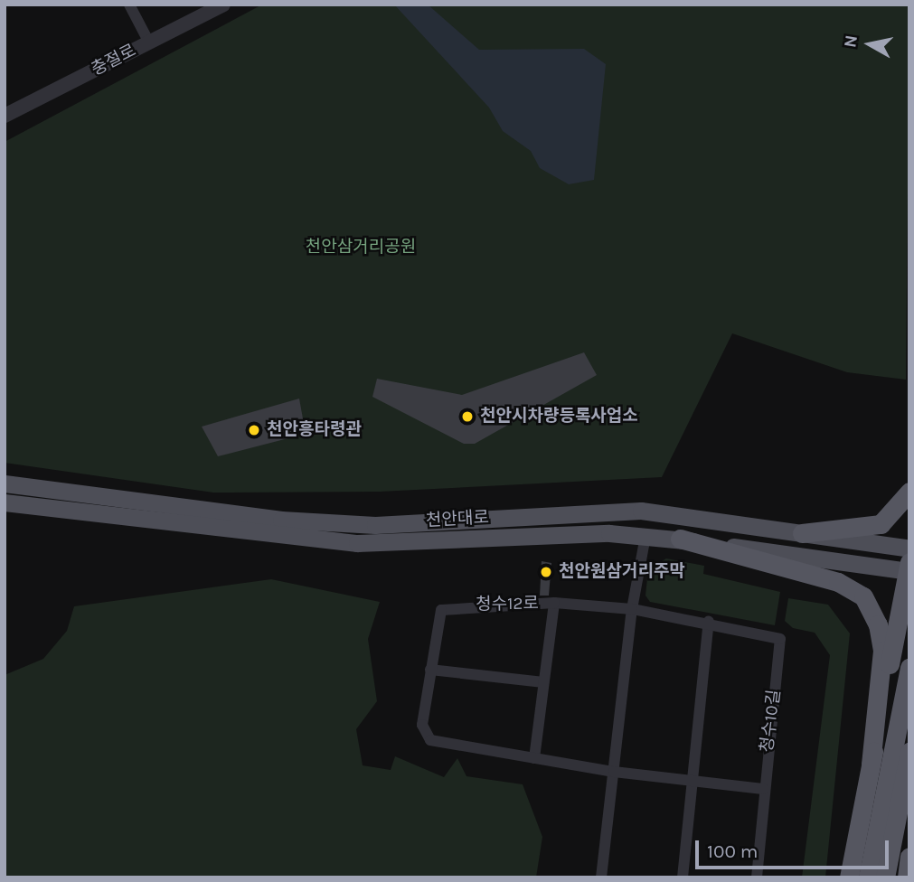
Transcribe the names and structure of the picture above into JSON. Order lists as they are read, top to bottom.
{
  "streets": {
    "main road": ["천안대로"],
    "street": ["충절로", "청수12로", "청수10길"]
  },
  "crossings": [
    ["청수12로", "청수10길"]
  ],
  "parks": ["천안삼거리공원"],
  "places": ["천안시차량등록사업소", "천안흥타령관", "천안원삼거리주막"],
  "scale_bar": "100 m",
  "north": "left"
}
